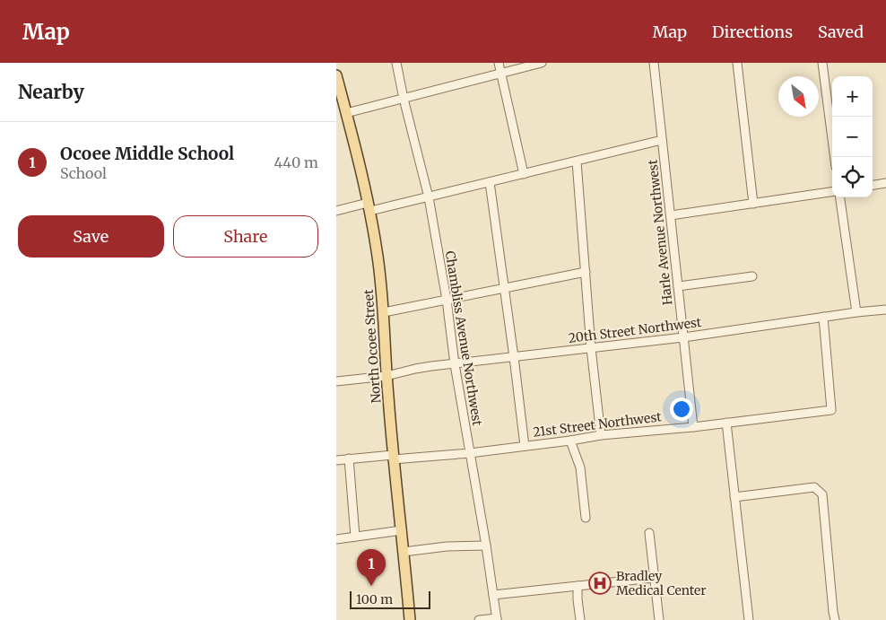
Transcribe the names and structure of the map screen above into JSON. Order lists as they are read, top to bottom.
{
  "streets": {
    "main road": ["North Ocoee Street"],
    "street": [
      "Harle Avenue Northwest",
      "20th Street Northwest",
      "Chambliss Avenue Northwest",
      "21st Street Northwest"
    ]
  },
  "crossings": [
    ["Harle Avenue Northwest", "20th Street Northwest"],
    ["Harle Avenue Northwest", "21st Street Northwest"],
    ["20th Street Northwest", "Chambliss Avenue Northwest"],
    ["20th Street Northwest", "North Ocoee Street"],
    ["20th Street Northwest", "21st Street Northwest"],
    ["Chambliss Avenue Northwest", "21st Street Northwest"],
    ["North Ocoee Street", "21st Street Northwest"]
  ],
  "places": {
    "hospital": ["Bradley Medical Center"]
  },
  "scale_bar": "100 m",
  "north": "bottom right",
  "page": {
    "header": "Map",
    "nav": ["Map", "Directions", "Saved"],
    "heading": "Nearby",
    "map_buttons": ["+", "−"],
    "list": [
      {
        "mark": "1",
        "name": "Ocoee Middle School",
        "note": "School",
        "value": "440 m"
      }
    ],
    "buttons": ["Save", "Share"],
    "pins": "1",
    "scale": "100 m"
  }
}
